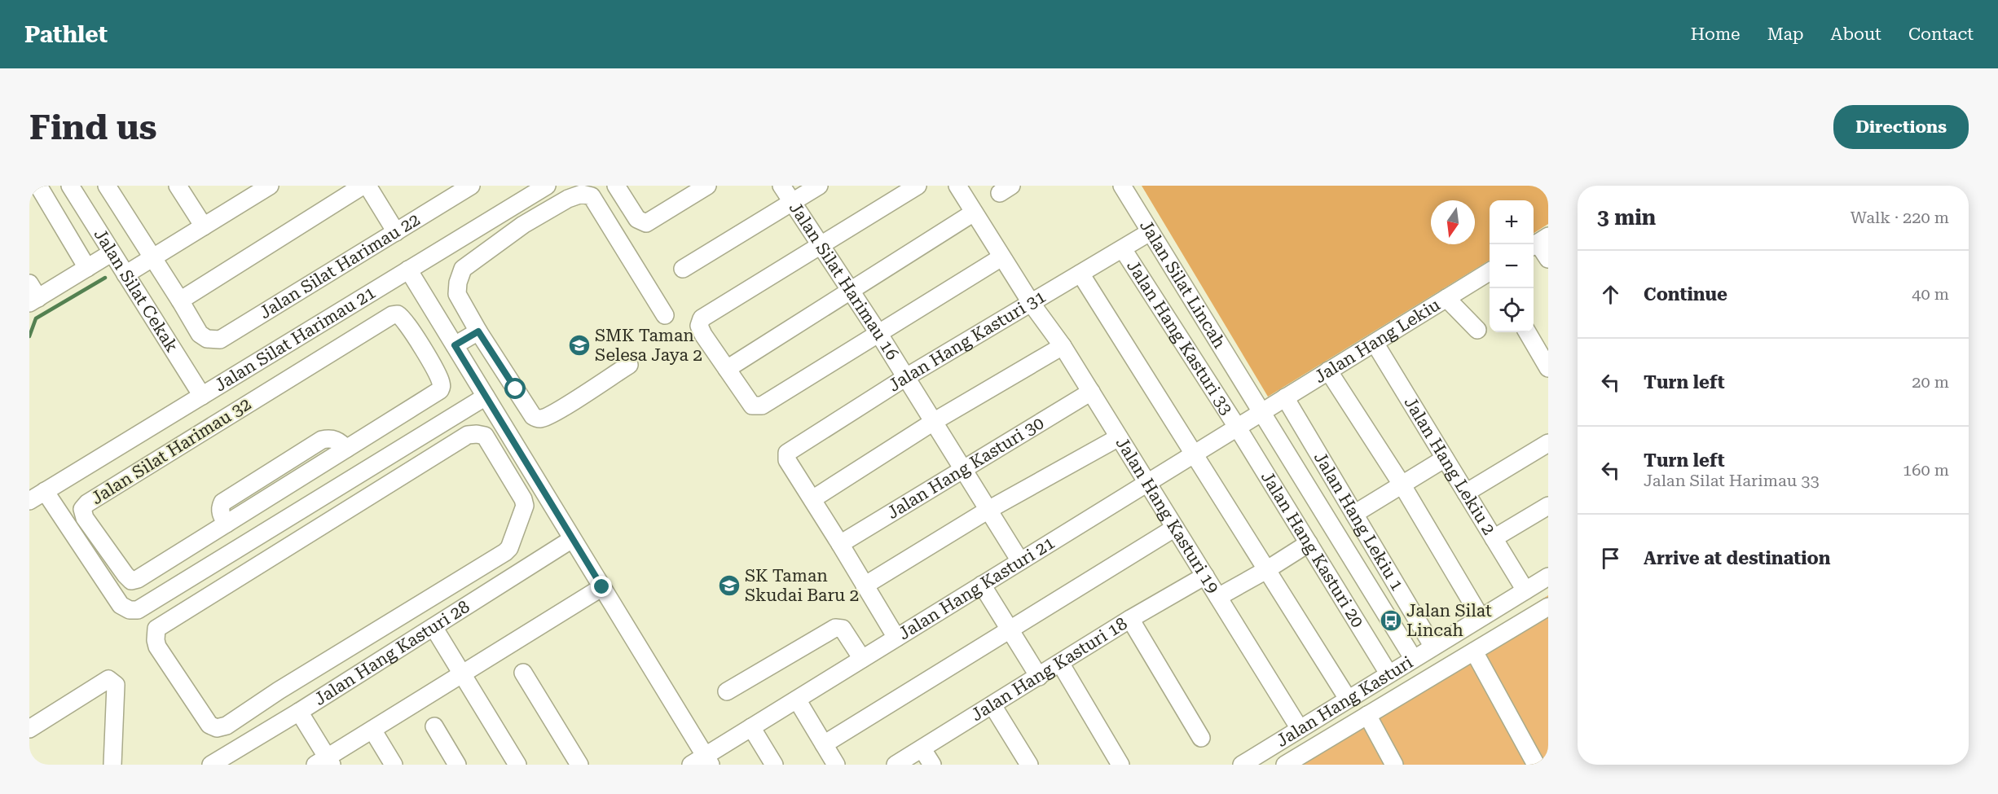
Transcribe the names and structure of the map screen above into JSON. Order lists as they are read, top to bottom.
{
  "streets": {
    "street": [
      "Jalan Silat Harimau 22",
      "Jalan Silat Harimau 16",
      "Jalan Silat Lincah",
      "Jalan Silat Cekak",
      "Jalan Hang Kasturi 33",
      "Jalan Silat Harimau 21",
      "Jalan Hang Lekiu",
      "Jalan Hang Kasturi 31",
      "Jalan Silat Harimau 32",
      "Jalan Hang Lekiu 2",
      "Jalan Hang Kasturi 30",
      "Jalan Hang Kasturi 19",
      "Jalan Hang Lekiu 1",
      "Jalan Hang Kasturi 20",
      "Jalan Hang Kasturi 21",
      "Jalan Hang Kasturi 28",
      "Jalan Hang Kasturi 18",
      "Jalan Hang Kasturi"
    ]
  },
  "crossings": [
    ["Jalan Silat Harimau 16", "Jalan Hang Kasturi 31"],
    ["Jalan Silat Harimau 16", "Jalan Hang Kasturi 30"],
    ["Jalan Silat Harimau 16", "Jalan Hang Kasturi 21"],
    ["Jalan Silat Lincah", "Jalan Hang Lekiu"],
    ["Jalan Silat Lincah", "Jalan Hang Kasturi 31"],
    ["Jalan Silat Lincah", "Jalan Hang Kasturi 21"],
    ["Jalan Silat Lincah", "Jalan Hang Kasturi"],
    ["Jalan Silat Cekak", "Jalan Silat Harimau 21"],
    ["Jalan Hang Kasturi 33", "Jalan Hang Kasturi 31"],
    ["Jalan Hang Kasturi 33", "Jalan Hang Kasturi 20"],
    ["Jalan Hang Kasturi 33", "Jalan Hang Kasturi 21"],
    ["Jalan Hang Lekiu", "Jalan Hang Lekiu 2"],
    ["Jalan Hang Lekiu", "Jalan Hang Lekiu 1"],
    ["Jalan Hang Lekiu", "Jalan Hang Kasturi 21"],
    ["Jalan Hang Kasturi 31", "Jalan Hang Kasturi 19"],
    ["Jalan Hang Lekiu 2", "Jalan Hang Kasturi"],
    ["Jalan Hang Kasturi 30", "Jalan Hang Kasturi 19"],
    ["Jalan Hang Kasturi 19", "Jalan Hang Kasturi 21"],
    ["Jalan Hang Kasturi 19", "Jalan Hang Kasturi 18"],
    ["Jalan Hang Kasturi 19", "Jalan Hang Kasturi"],
    ["Jalan Hang Lekiu 1", "Jalan Hang Kasturi"],
    ["Jalan Hang Kasturi 20", "Jalan Hang Kasturi 21"],
    ["Jalan Hang Kasturi 20", "Jalan Hang Kasturi"]
  ],
  "places": {
    "school or university": ["SMK Taman Selesa Jaya 2", "SK Taman Skudai Baru 2"],
    "bus stop": ["Jalan Silat Lincah"]
  },
  "north": "bottom",
  "page": {
    "header": "Pathlet",
    "nav": [
      "Home",
      "Map",
      "About",
      "Contact"
    ],
    "buttons": "Directions",
    "title": "Find us",
    "heading": ["3 min", "Walk · 220 m"],
    "map_buttons": ["+", "−"],
    "list": [
      ["Continue", "40 m"],
      ["Turn left", "20 m"],
      ["Turn left", "Jalan Silat Harimau 33", "160 m"],
      "Arrive at destination"
    ]
  }
}
